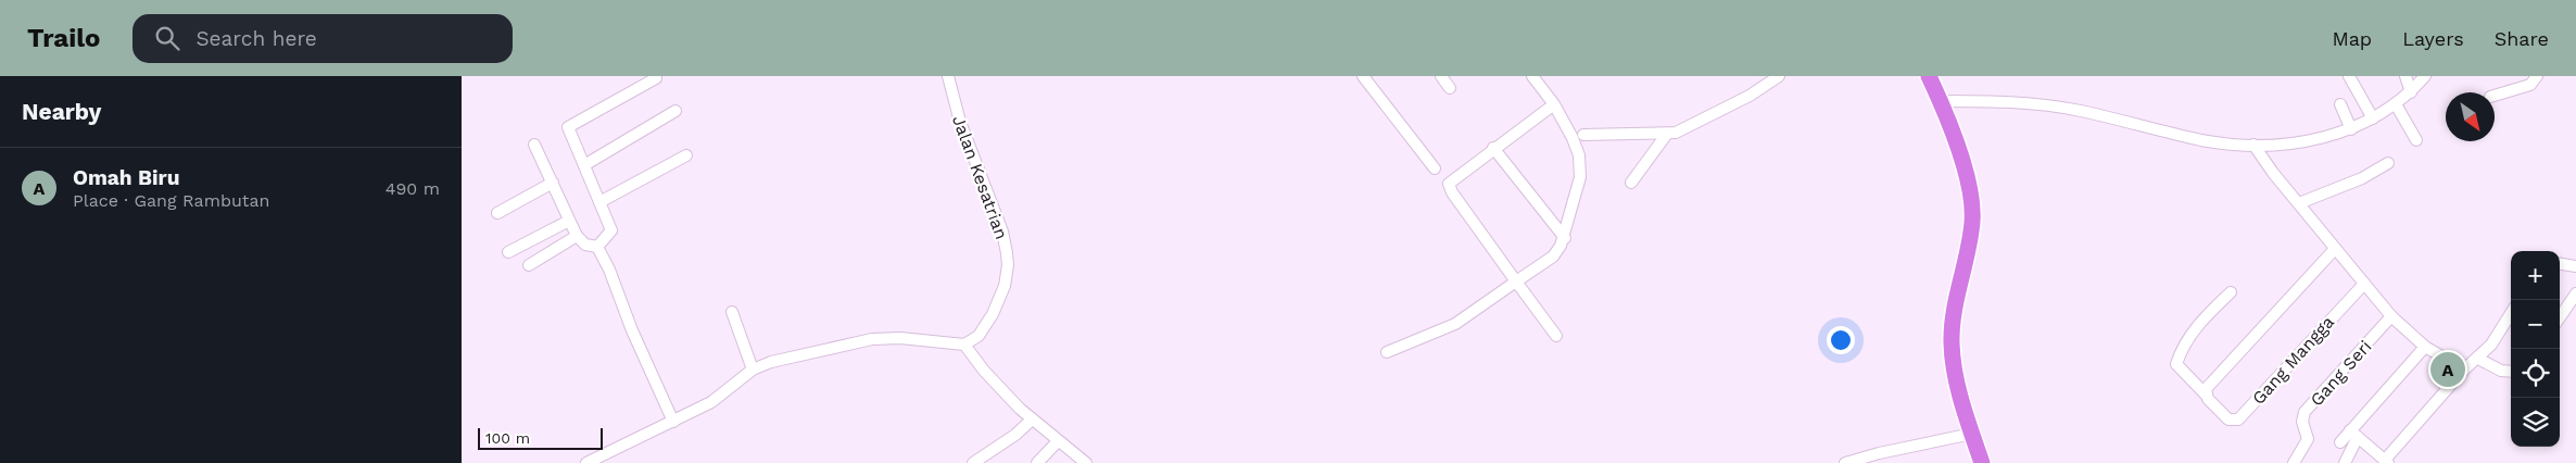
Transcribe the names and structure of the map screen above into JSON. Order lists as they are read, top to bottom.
{
  "streets": {
    "street": ["Jalan Kesatrian", "Gang Mangga", "Gang Seri"]
  },
  "scale_bar": "100 m",
  "north": "bottom right",
  "page": {
    "header": "Trailo",
    "search": "Search here",
    "nav": ["Map", "Layers", "Share"],
    "heading": "Nearby",
    "list": [
      {
        "mark": "A",
        "name": "Omah Biru",
        "note": "Place · Gang Rambutan",
        "value": "490 m"
      }
    ],
    "map_buttons": ["+", "−"],
    "pins": "A",
    "scale": "100 m"
  }
}
